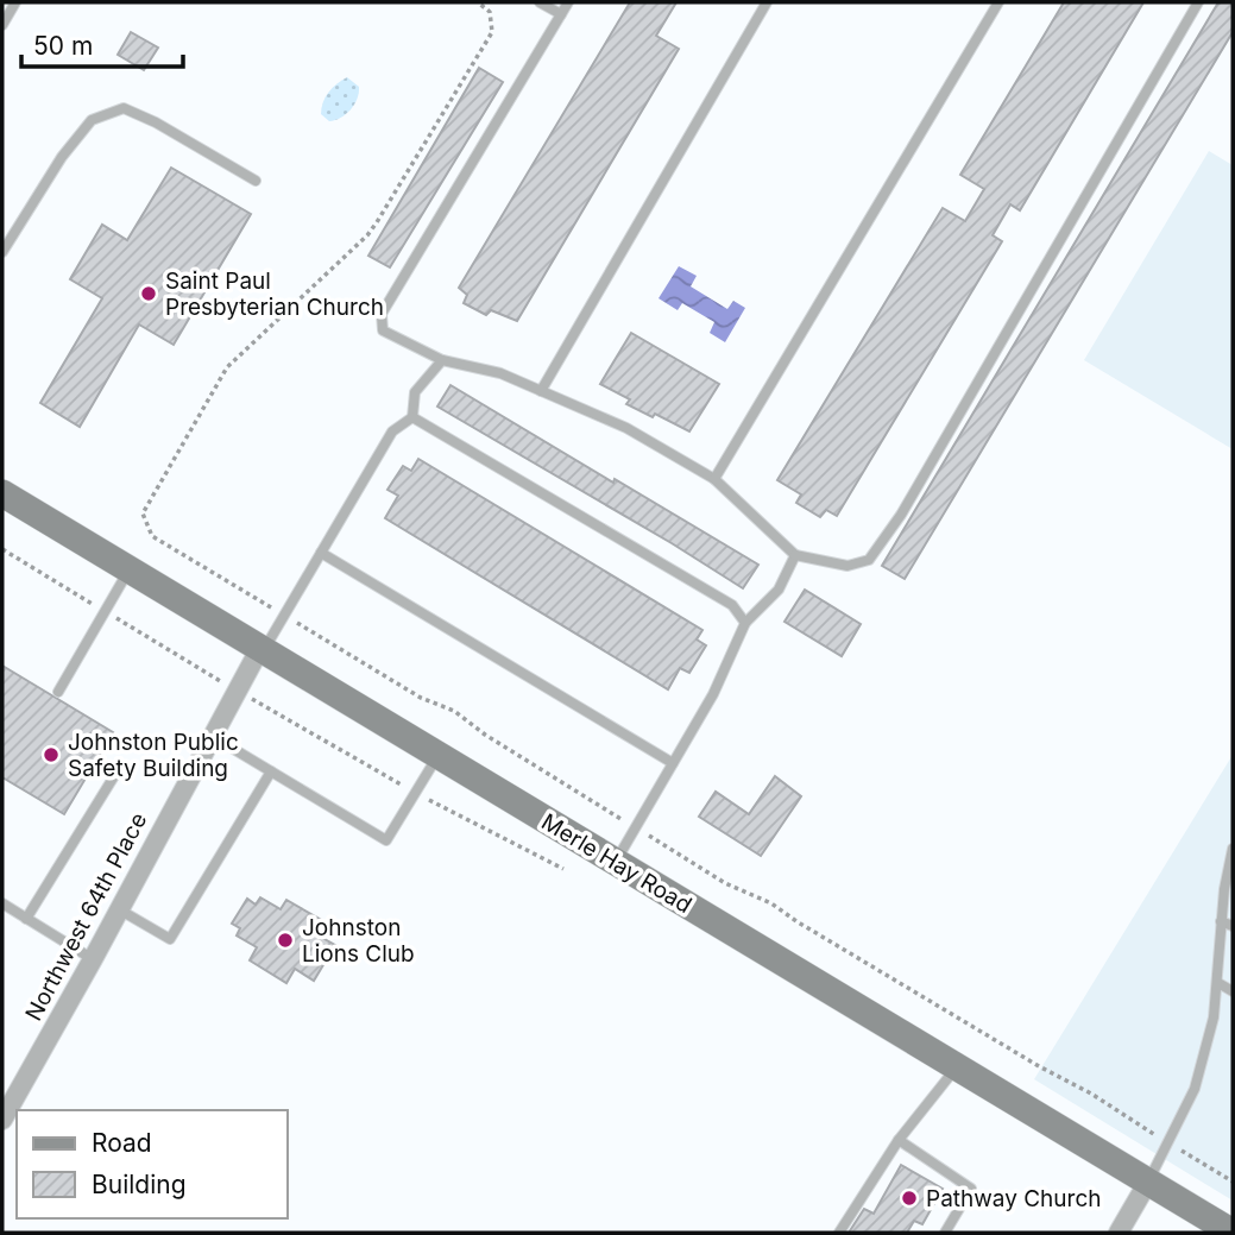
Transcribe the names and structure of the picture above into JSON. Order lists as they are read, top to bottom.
{
  "streets": {
    "main road": ["Merle Hay Road"],
    "street": ["Northwest 64th Place"]
  },
  "crossings": [
    ["Merle Hay Road", "Northwest 64th Place"]
  ],
  "places": [
    "Saint Paul Presbyterian Church",
    "Johnston Public Safety Building",
    "Johnston Lions Club",
    "Pathway Church"
  ],
  "legend": ["Road", "Building"],
  "scale_bar": "50 m"
}
